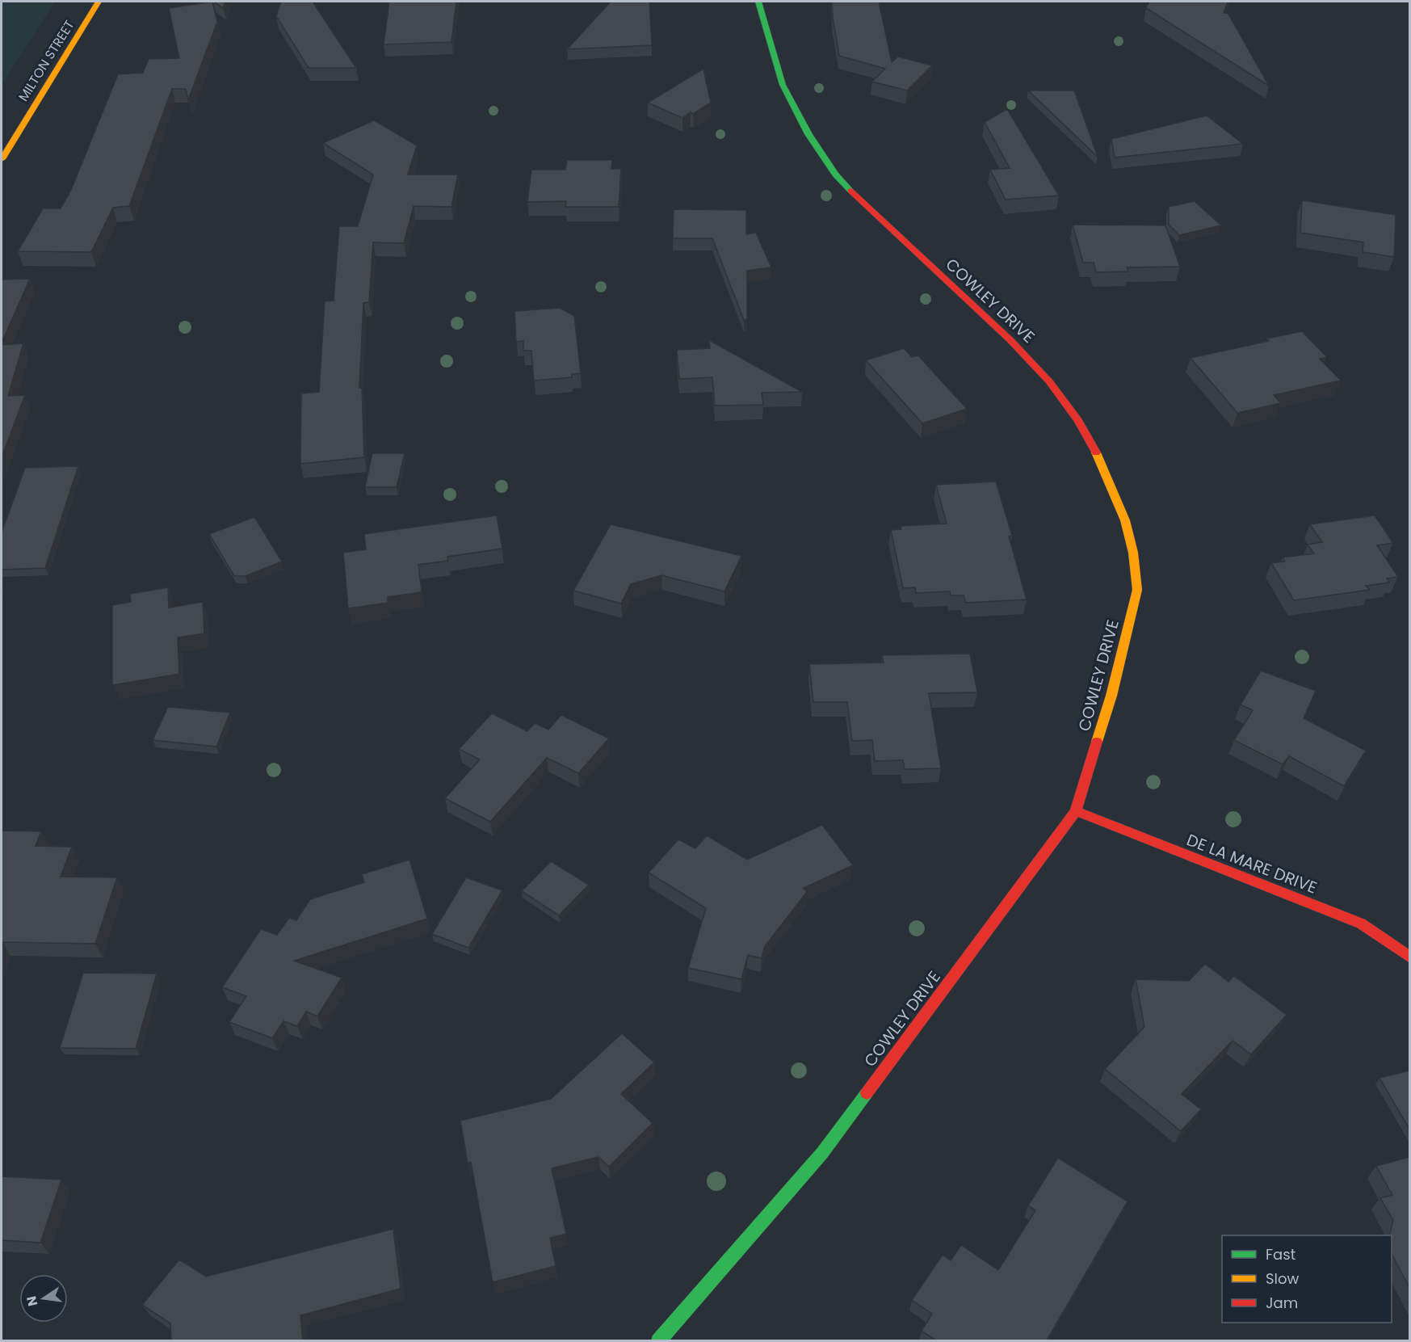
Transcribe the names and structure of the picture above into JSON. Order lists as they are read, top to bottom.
{
  "streets": {
    "street": ["MILTON STREET", "COWLEY DRIVE", "DE LA MARE DRIVE"]
  },
  "crossings": [
    ["COWLEY DRIVE", "DE LA MARE DRIVE"]
  ],
  "legend": ["Fast", "Slow", "Jam"],
  "north": "left"
}
